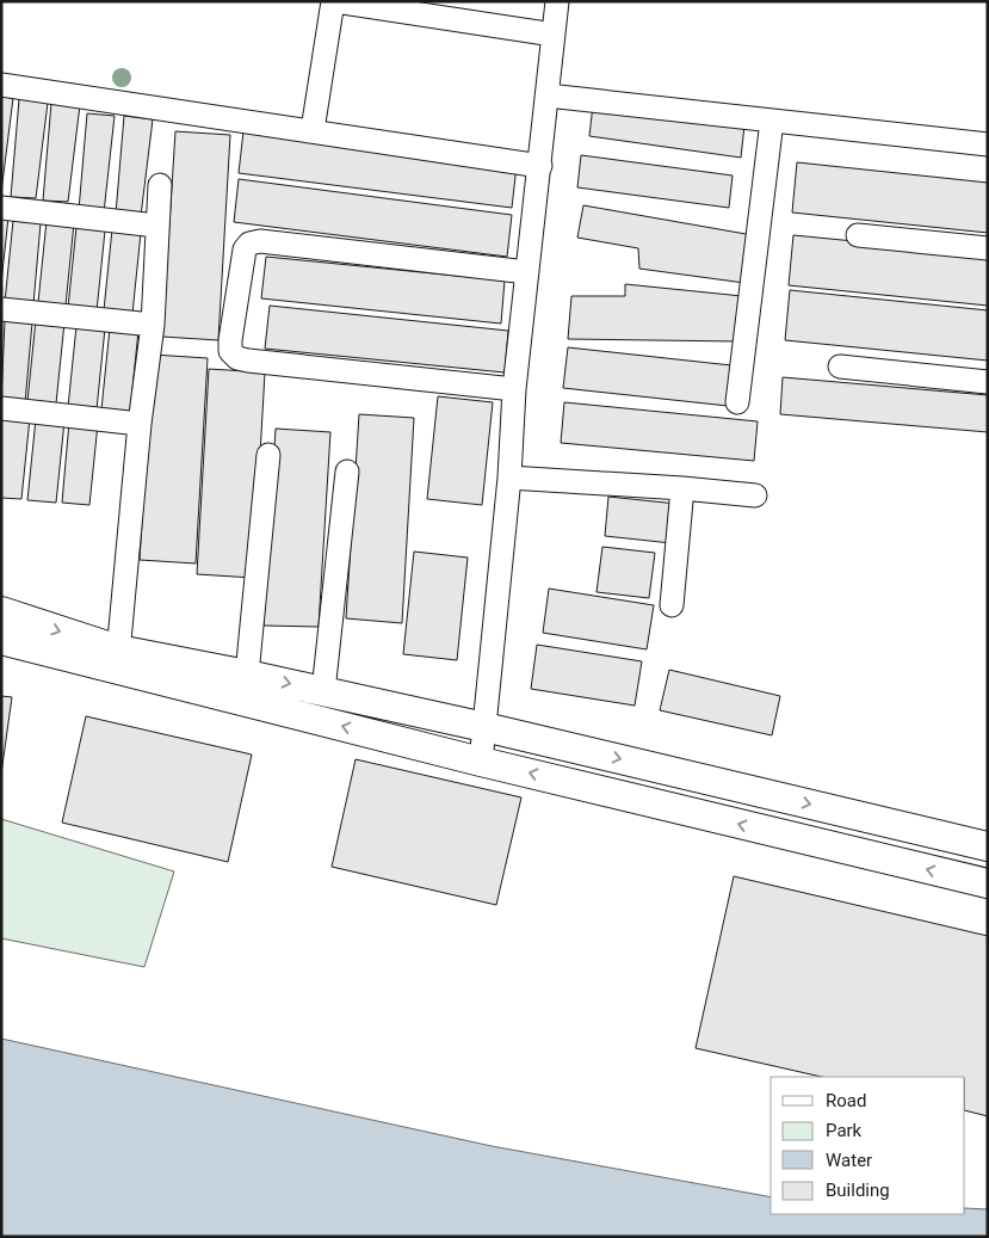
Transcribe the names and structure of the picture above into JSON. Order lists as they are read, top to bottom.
{
  "legend": [
    "Road",
    "Park",
    "Water",
    "Building"
  ]
}
